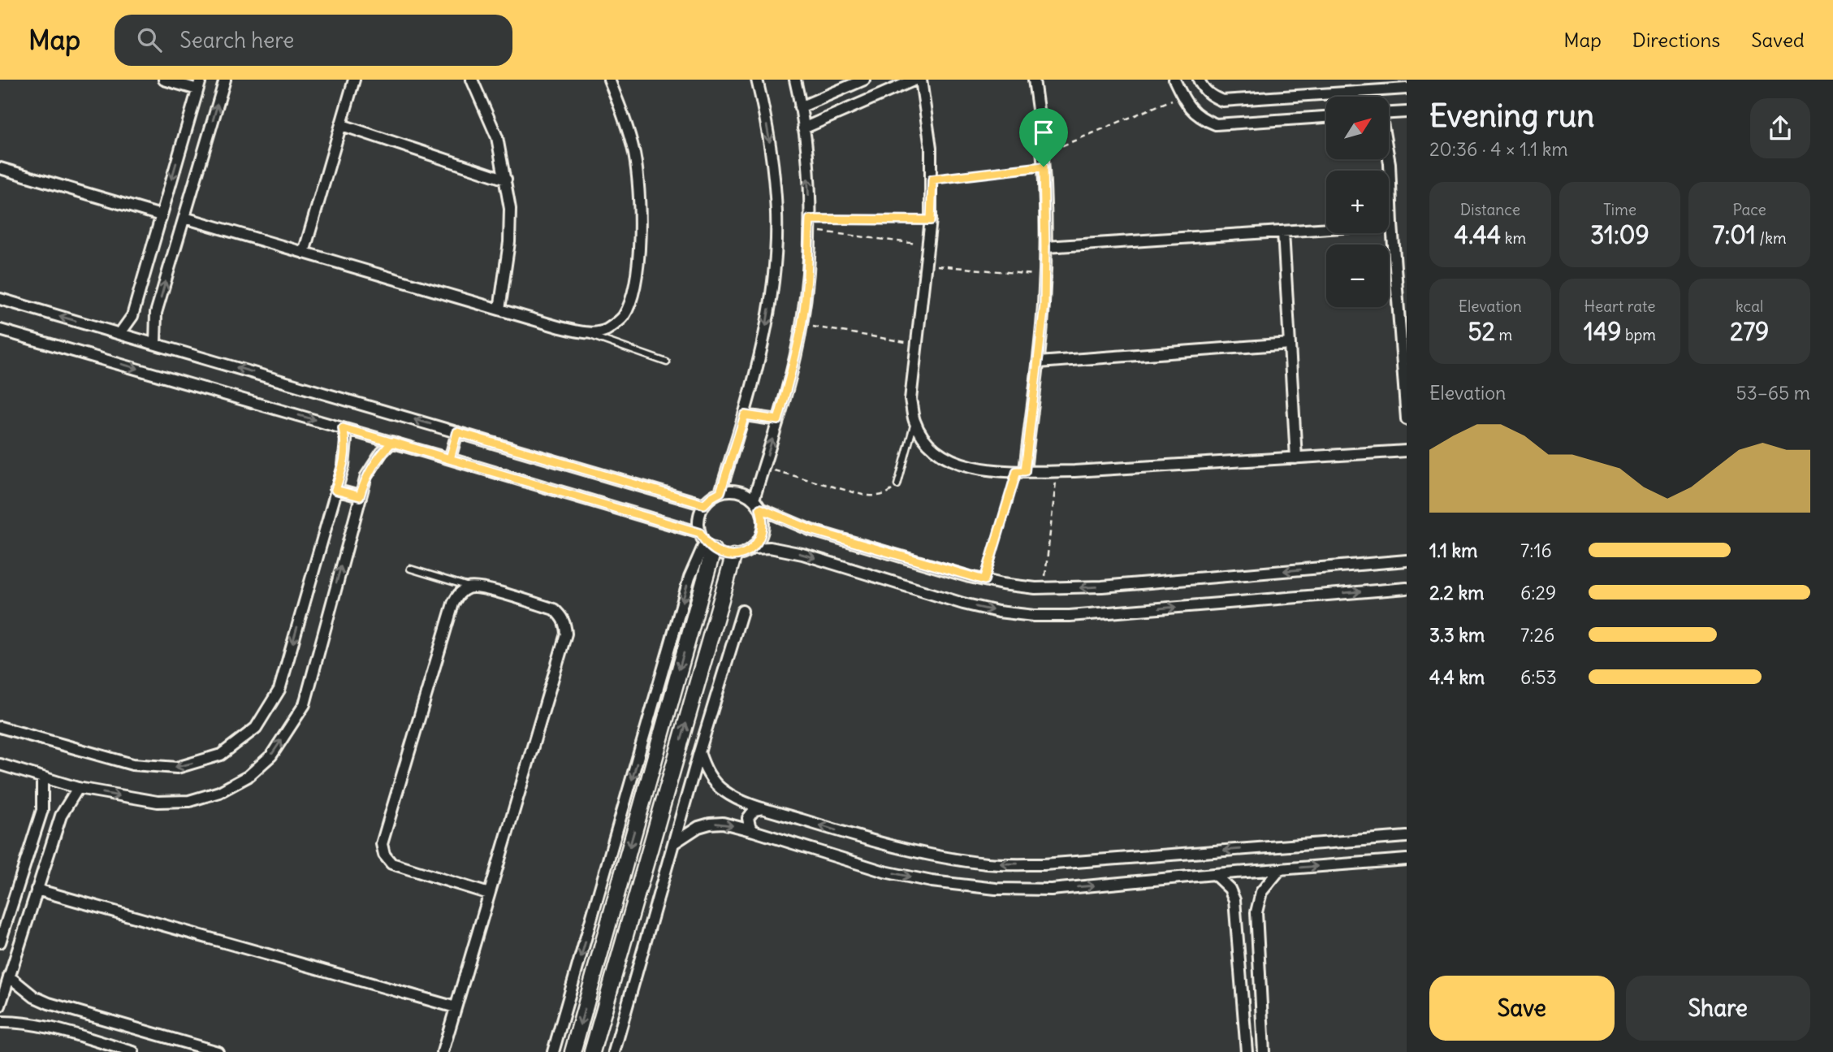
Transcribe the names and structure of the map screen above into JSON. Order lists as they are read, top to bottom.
{
  "north": "top right",
  "page": {
    "header": "Map",
    "search": "Search here",
    "nav": ["Map", "Directions", "Saved"],
    "heading": ["Evening run", "20:36 · 4 × 1.1 km"],
    "map_buttons": ["+", "−"],
    "stats": [
      ["Distance", "4.44 km"],
      ["Time", "31:09"],
      ["Pace", "7:01 /km"],
      ["Elevation", "52 m"],
      ["Heart rate", "149 bpm"],
      ["kcal", "279"]
    ],
    "chart": ["Elevation", "53–65 m"],
    "list": [
      {
        "name": "1.1 km",
        "note": "7:16"
      },
      {
        "name": "2.2 km",
        "note": "6:29"
      },
      {
        "name": "3.3 km",
        "note": "7:26"
      },
      {
        "name": "4.4 km",
        "note": "6:53"
      }
    ],
    "buttons": ["Save", "Share"]
  }
}
